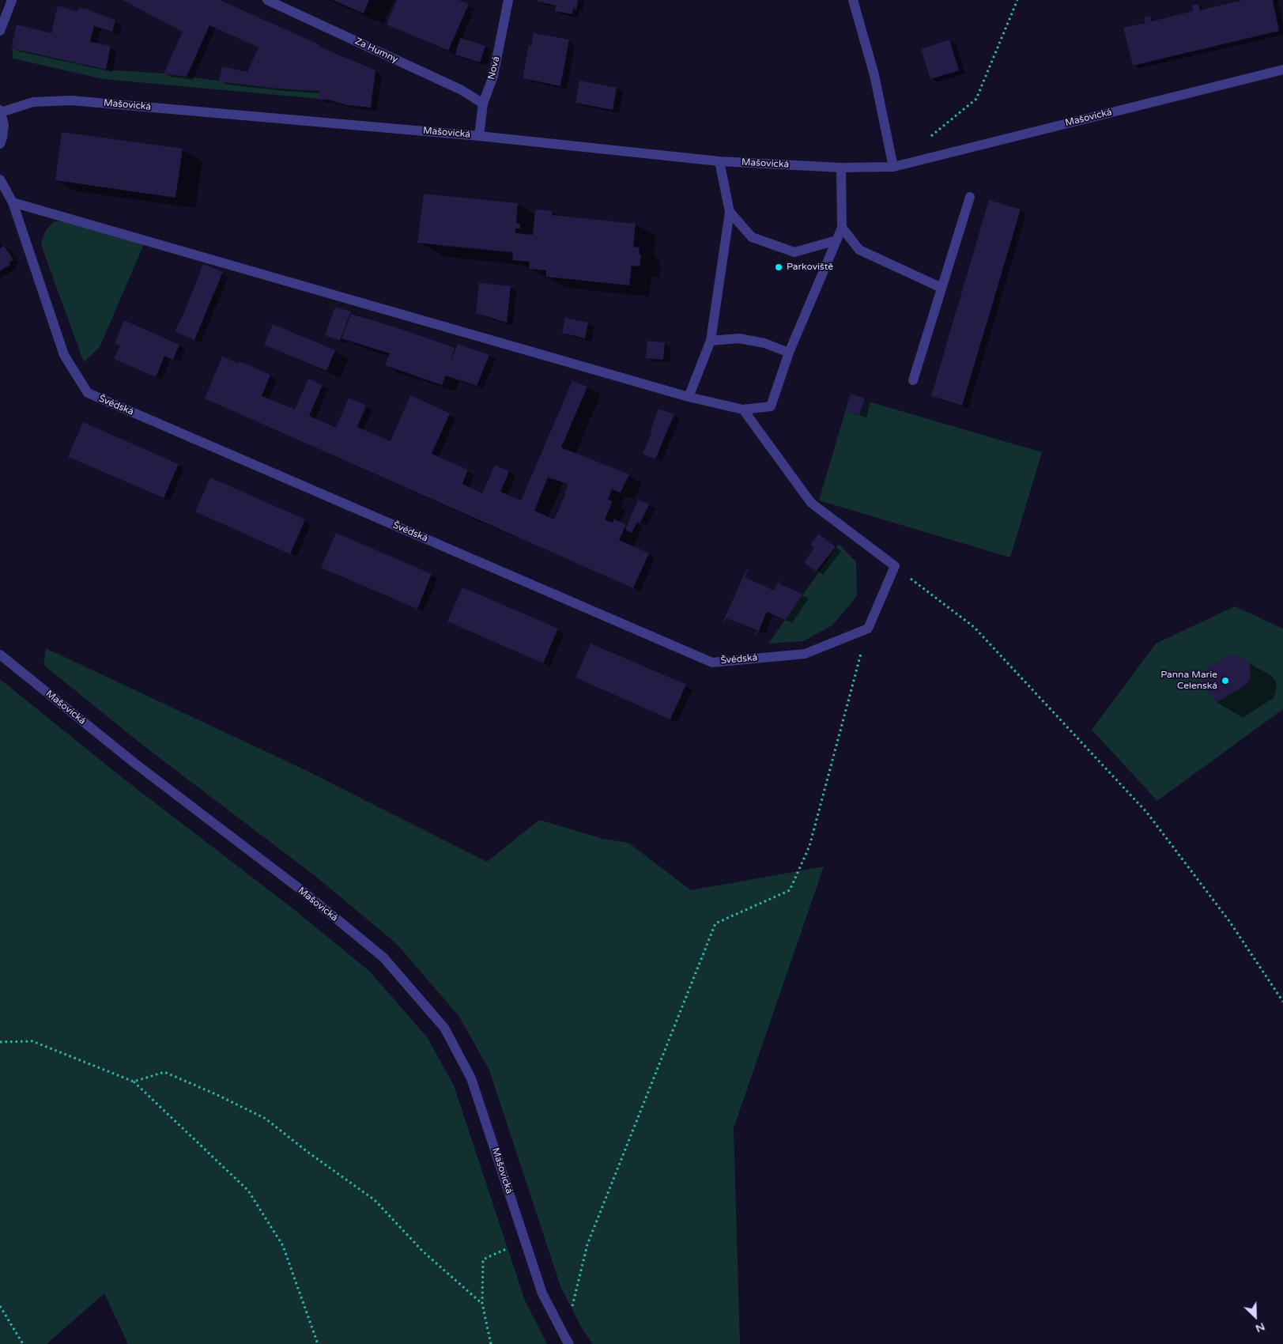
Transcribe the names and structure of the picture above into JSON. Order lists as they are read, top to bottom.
{
  "streets": {
    "street": [
      "Za Humny",
      "Nová",
      "Mašovická",
      "Švédská"
    ]
  },
  "crossings": [
    ["Za Humny", "Nová"],
    ["Nová", "Mašovická"]
  ],
  "places": ["Parkoviště", "Panna Marie Celenská"],
  "north": "bottom right"
}
